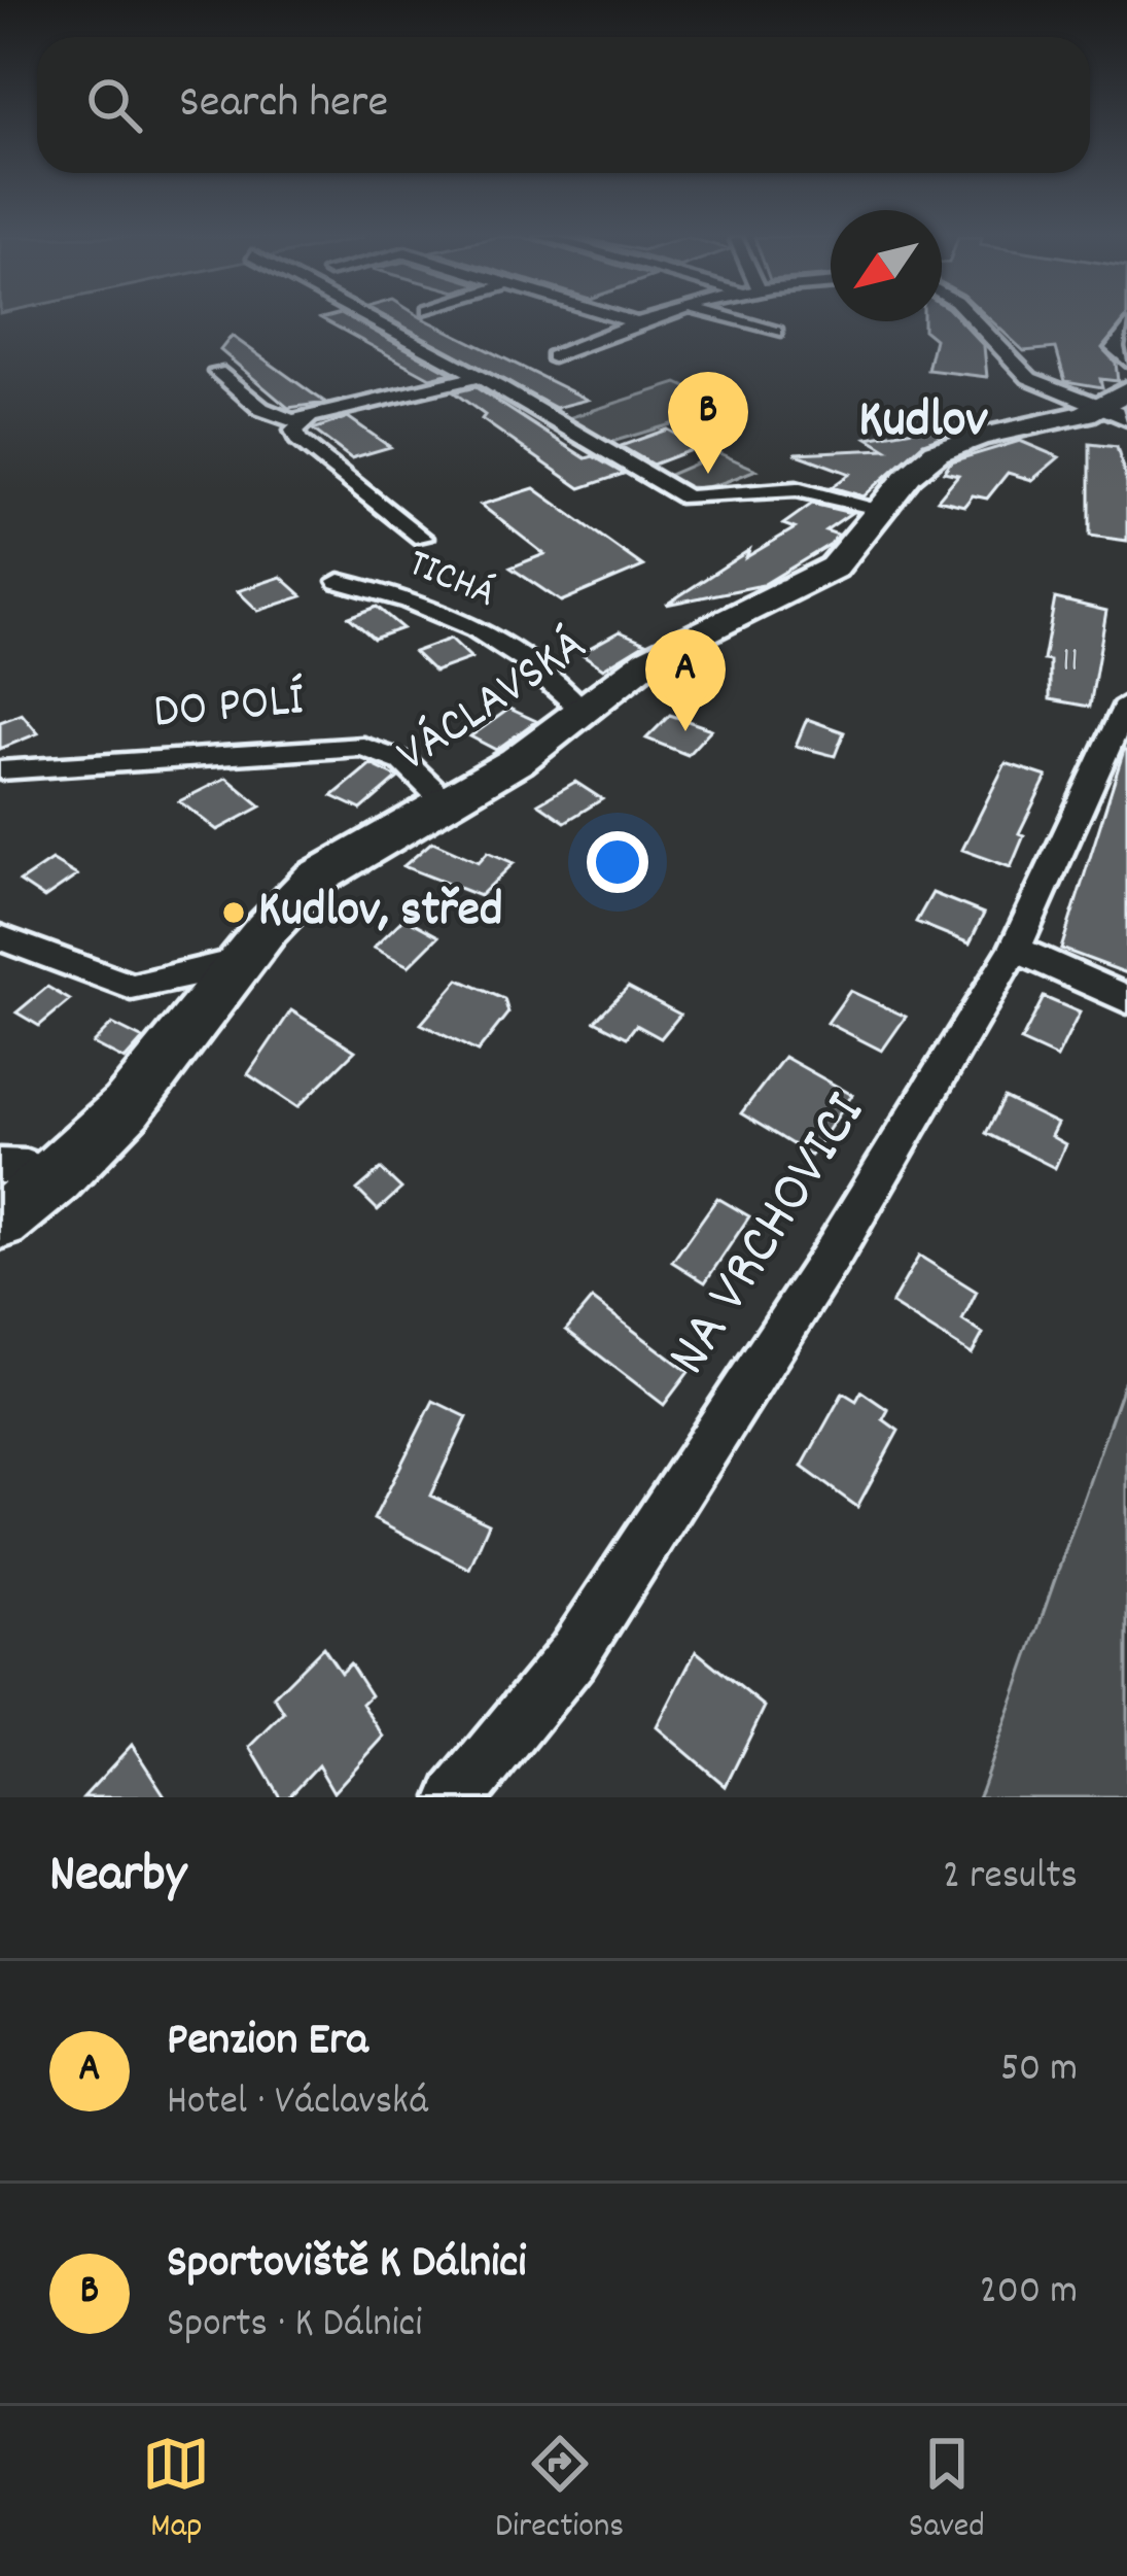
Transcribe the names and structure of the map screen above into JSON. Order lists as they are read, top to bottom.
{
  "streets": {
    "street": [
      "TICHÁ",
      "VÁCLAVSKÁ",
      "DO POLÍ",
      "NA VRCHOVICI"
    ]
  },
  "crossings": [
    ["TICHÁ", "VÁCLAVSKÁ"],
    ["VÁCLAVSKÁ", "DO POLÍ"]
  ],
  "districts": ["Kudlov"],
  "places": ["Kudlov, střed"],
  "house_numbers": ["11"],
  "north": "bottom left",
  "page": {
    "search": "Search here",
    "pins": ["B", "A"],
    "heading": ["Nearby", "2 results"],
    "list": [
      {
        "mark": "A",
        "name": "Penzion Era",
        "note": "Hotel · Václavská",
        "value": "50 m"
      },
      {
        "mark": "B",
        "name": "Sportoviště K Dálnici",
        "note": "Sports · K Dálnici",
        "value": "200 m"
      }
    ],
    "nav": ["Map", "Directions", "Saved"]
  }
}
